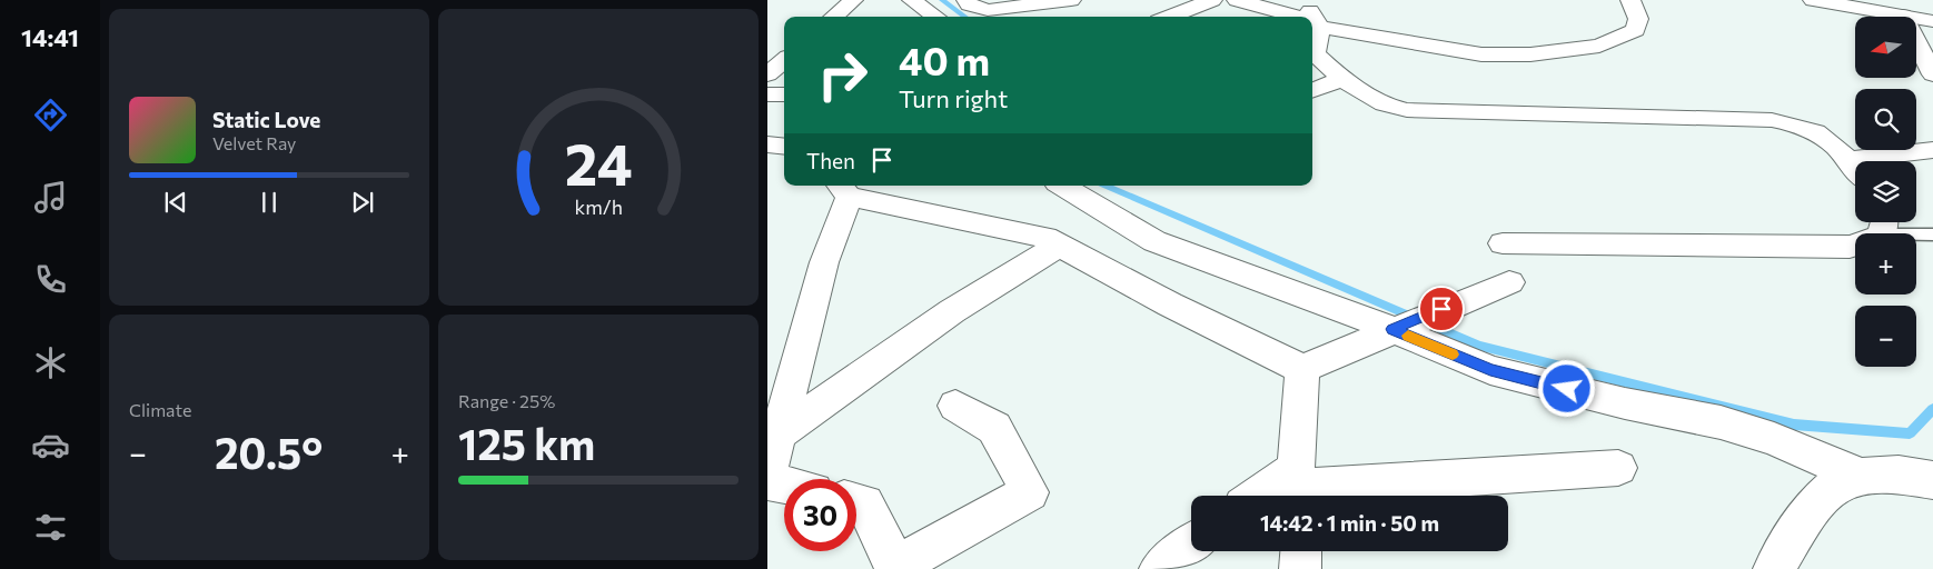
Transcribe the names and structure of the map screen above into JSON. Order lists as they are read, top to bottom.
{
  "north": "left",
  "page": {
    "tabs": "14:41",
    "map_buttons": ["+", "−"],
    "turn": ["40 m", "Turn right"],
    "song": ["Static Love", "Velvet Ray"],
    "then": "Then",
    "tile": [
      "Climate",
      ["Range · 25%", "125 km"]
    ],
    "heat": ["−", "20.5°", "+"],
    "limit": "30",
    "trip": "14:42 · 1 min · 50 m",
    "gauge": ["24", "km/h"]
  }
}
